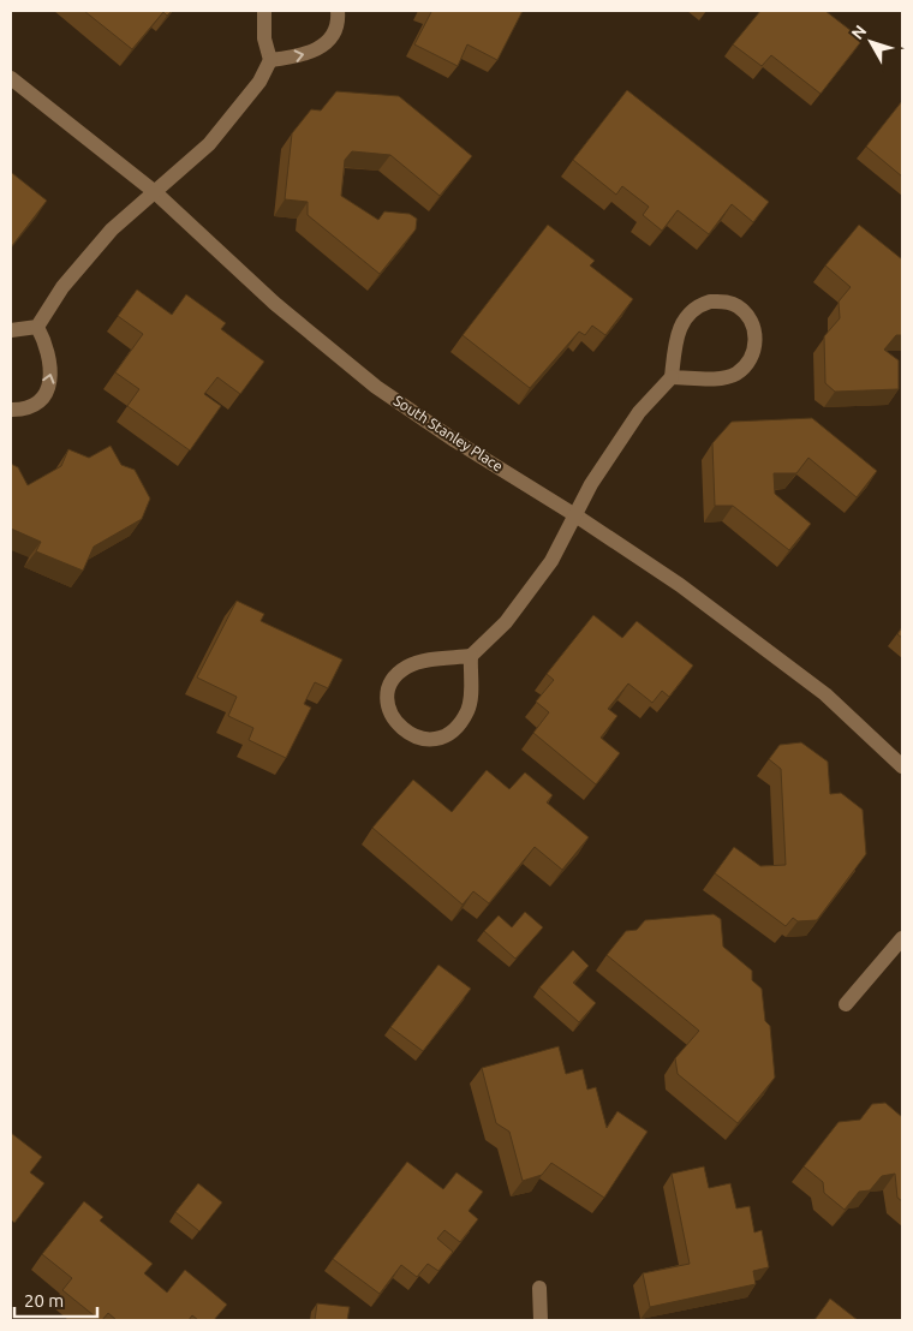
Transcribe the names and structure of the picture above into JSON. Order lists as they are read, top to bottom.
{
  "streets": {
    "street": ["South Stanley Place"]
  },
  "scale_bar": "20 m",
  "north": "top left"
}
